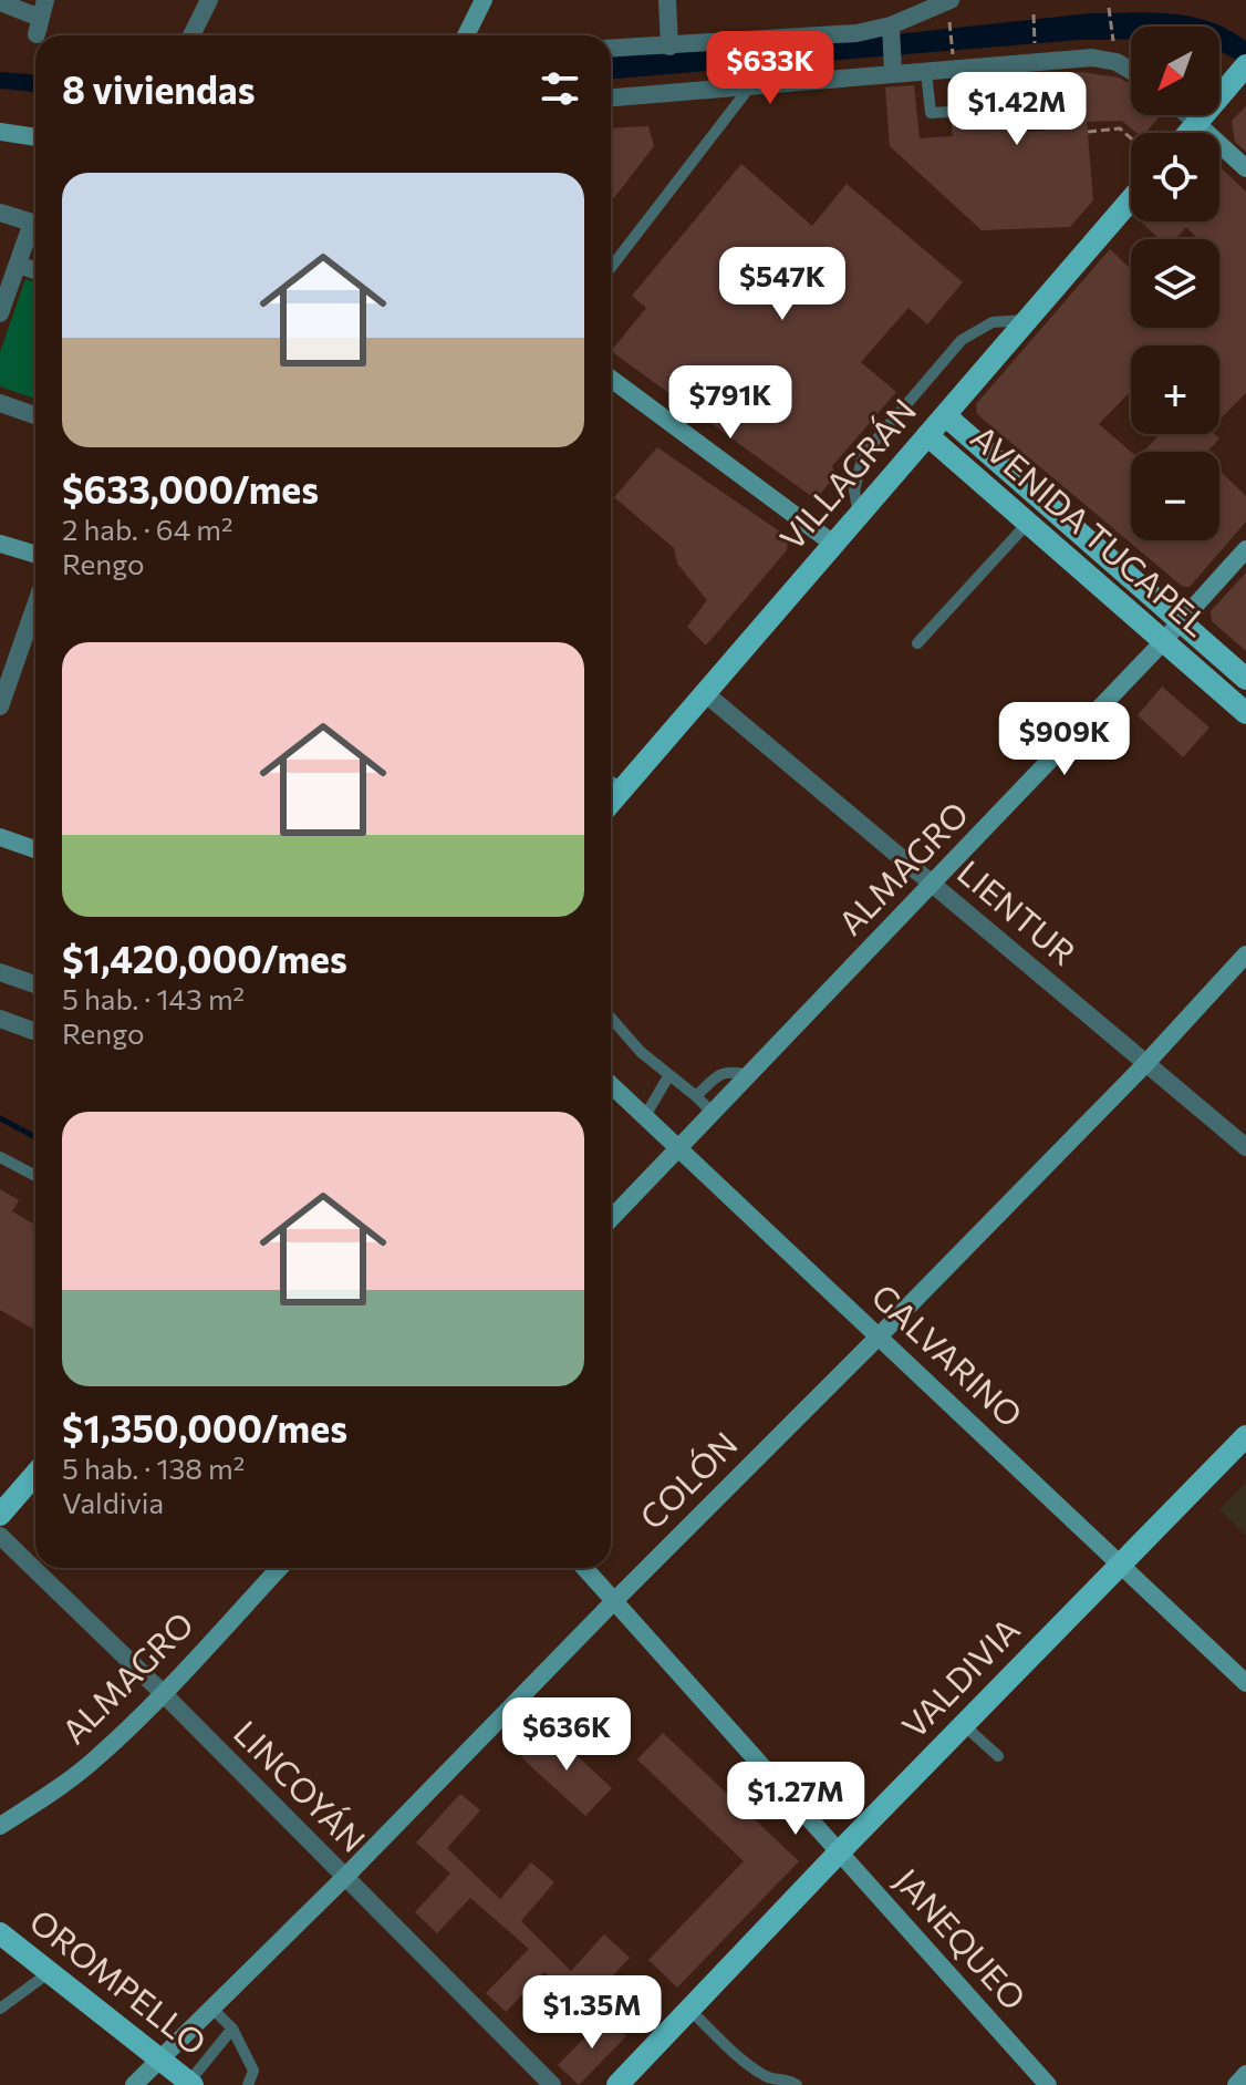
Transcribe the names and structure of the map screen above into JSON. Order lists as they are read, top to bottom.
{
  "streets": {
    "main road": [
      "VILLAGRÁN",
      "AVENIDA TUCAPEL",
      "ALMAGRO",
      "GALVARINO",
      "COLÓN",
      "VALDIVIA",
      "JANEQUEO",
      "OROMPELLO"
    ],
    "street": ["LIENTUR", "LINCOYÁN"]
  },
  "crossings": [
    ["VILLAGRÁN", "AVENIDA TUCAPEL"],
    ["VILLAGRÁN", "LIENTUR"],
    ["AVENIDA TUCAPEL", "ALMAGRO"],
    ["ALMAGRO", "LIENTUR"],
    ["ALMAGRO", "GALVARINO"],
    ["ALMAGRO", "LINCOYÁN"],
    ["LIENTUR", "COLÓN"],
    ["GALVARINO", "COLÓN"],
    ["GALVARINO", "VALDIVIA"],
    ["COLÓN", "LINCOYÁN"],
    ["COLÓN", "JANEQUEO"],
    ["COLÓN", "OROMPELLO"],
    ["VALDIVIA", "JANEQUEO"]
  ],
  "north": "bottom left",
  "page": {
    "map_buttons": ["+", "−"],
    "price": [
      "$633K",
      "$1.42M",
      "$547K",
      "$791K",
      "$909K",
      "$636K",
      "$1.27M",
      "$1.35M"
    ],
    "heading": "8 viviendas",
    "list": [
      {
        "name": "$633,000/mes",
        "note": "2 hab. · 64 m² · Rengo"
      },
      {
        "name": "$1,420,000/mes",
        "note": "5 hab. · 143 m² · Rengo"
      },
      {
        "name": "$1,350,000/mes",
        "note": "5 hab. · 138 m² · Valdivia"
      }
    ]
  }
}
